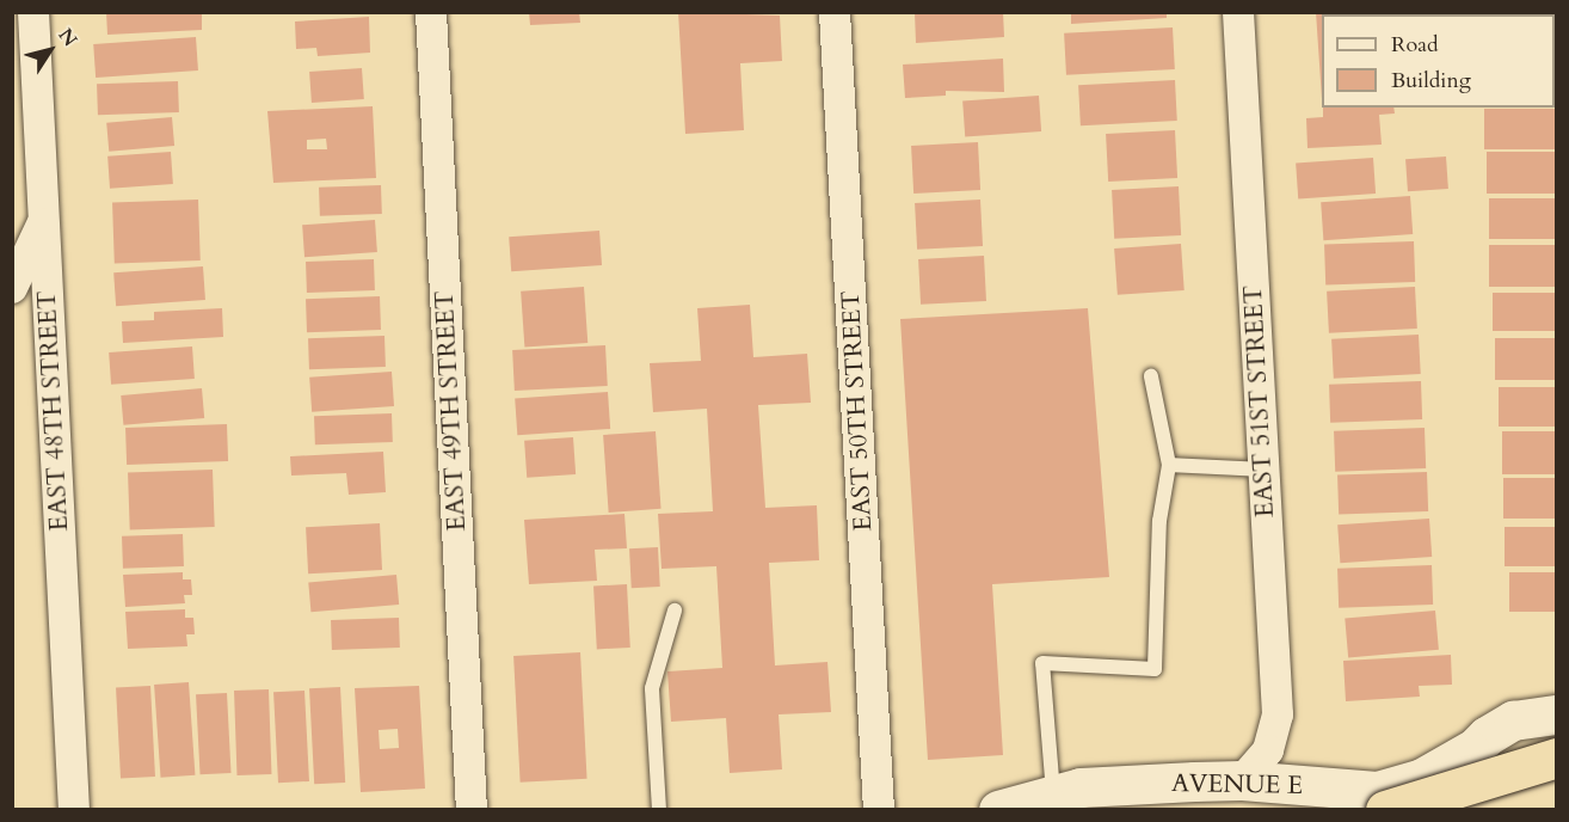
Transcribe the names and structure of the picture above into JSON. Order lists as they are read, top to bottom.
{
  "streets": {
    "main road": ["AVENUE E"],
    "street": [
      "EAST 51ST STREET",
      "EAST 48TH STREET",
      "EAST 49TH STREET",
      "EAST 50TH STREET"
    ]
  },
  "crossings": [
    ["EAST 51ST STREET", "AVENUE E"]
  ],
  "legend": ["Road", "Building"],
  "north": "top right"
}
